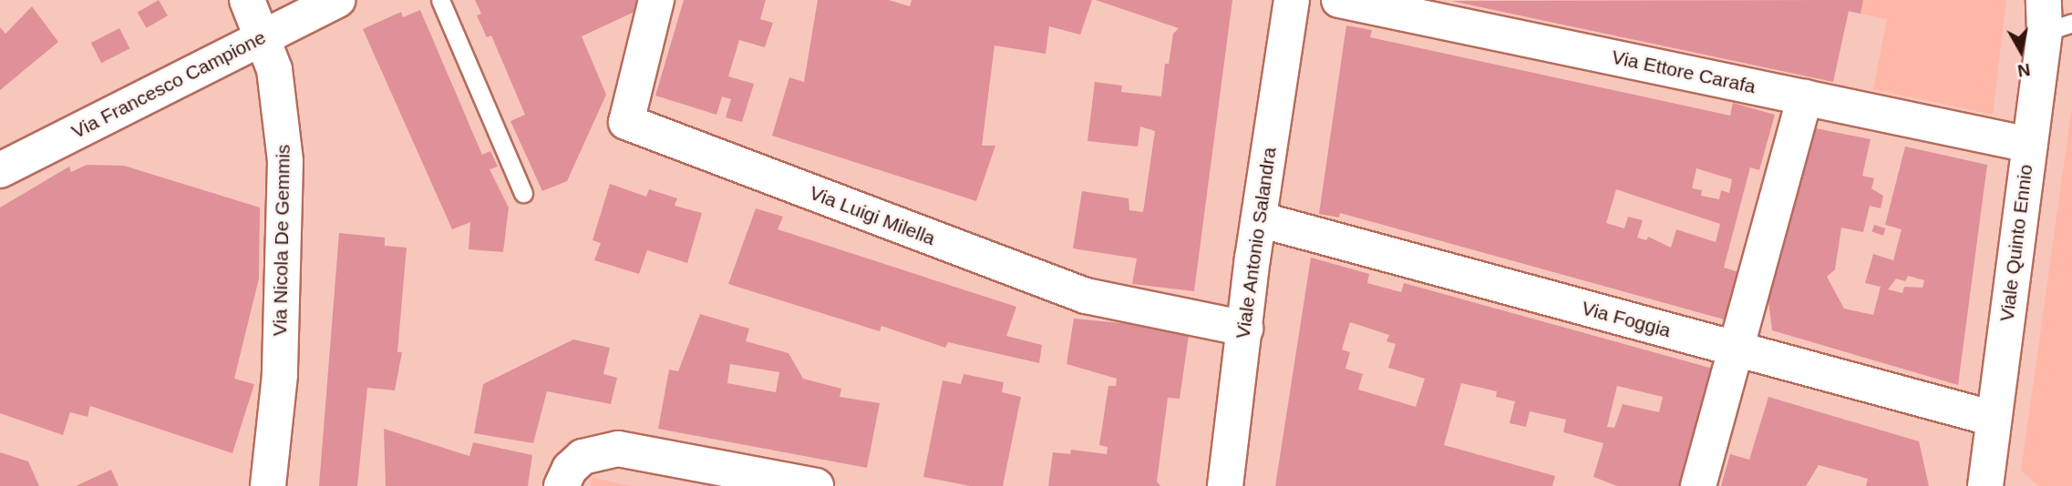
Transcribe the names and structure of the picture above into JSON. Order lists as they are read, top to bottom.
{
  "streets": {
    "street": [
      "Via Ettore Carafa",
      "Via Francesco Campione",
      "Via Luigi Milella",
      "Via Nicola De Gemmis",
      "Viale Antonio Salandra",
      "Viale Quinto Ennio",
      "Via Foggia"
    ]
  },
  "crossings": [
    ["Via Ettore Carafa", "Viale Quinto Ennio"],
    ["Via Francesco Campione", "Via Nicola De Gemmis"],
    ["Via Luigi Milella", "Viale Antonio Salandra"],
    ["Viale Antonio Salandra", "Via Foggia"],
    ["Viale Quinto Ennio", "Via Foggia"]
  ],
  "north": "bottom"
}
